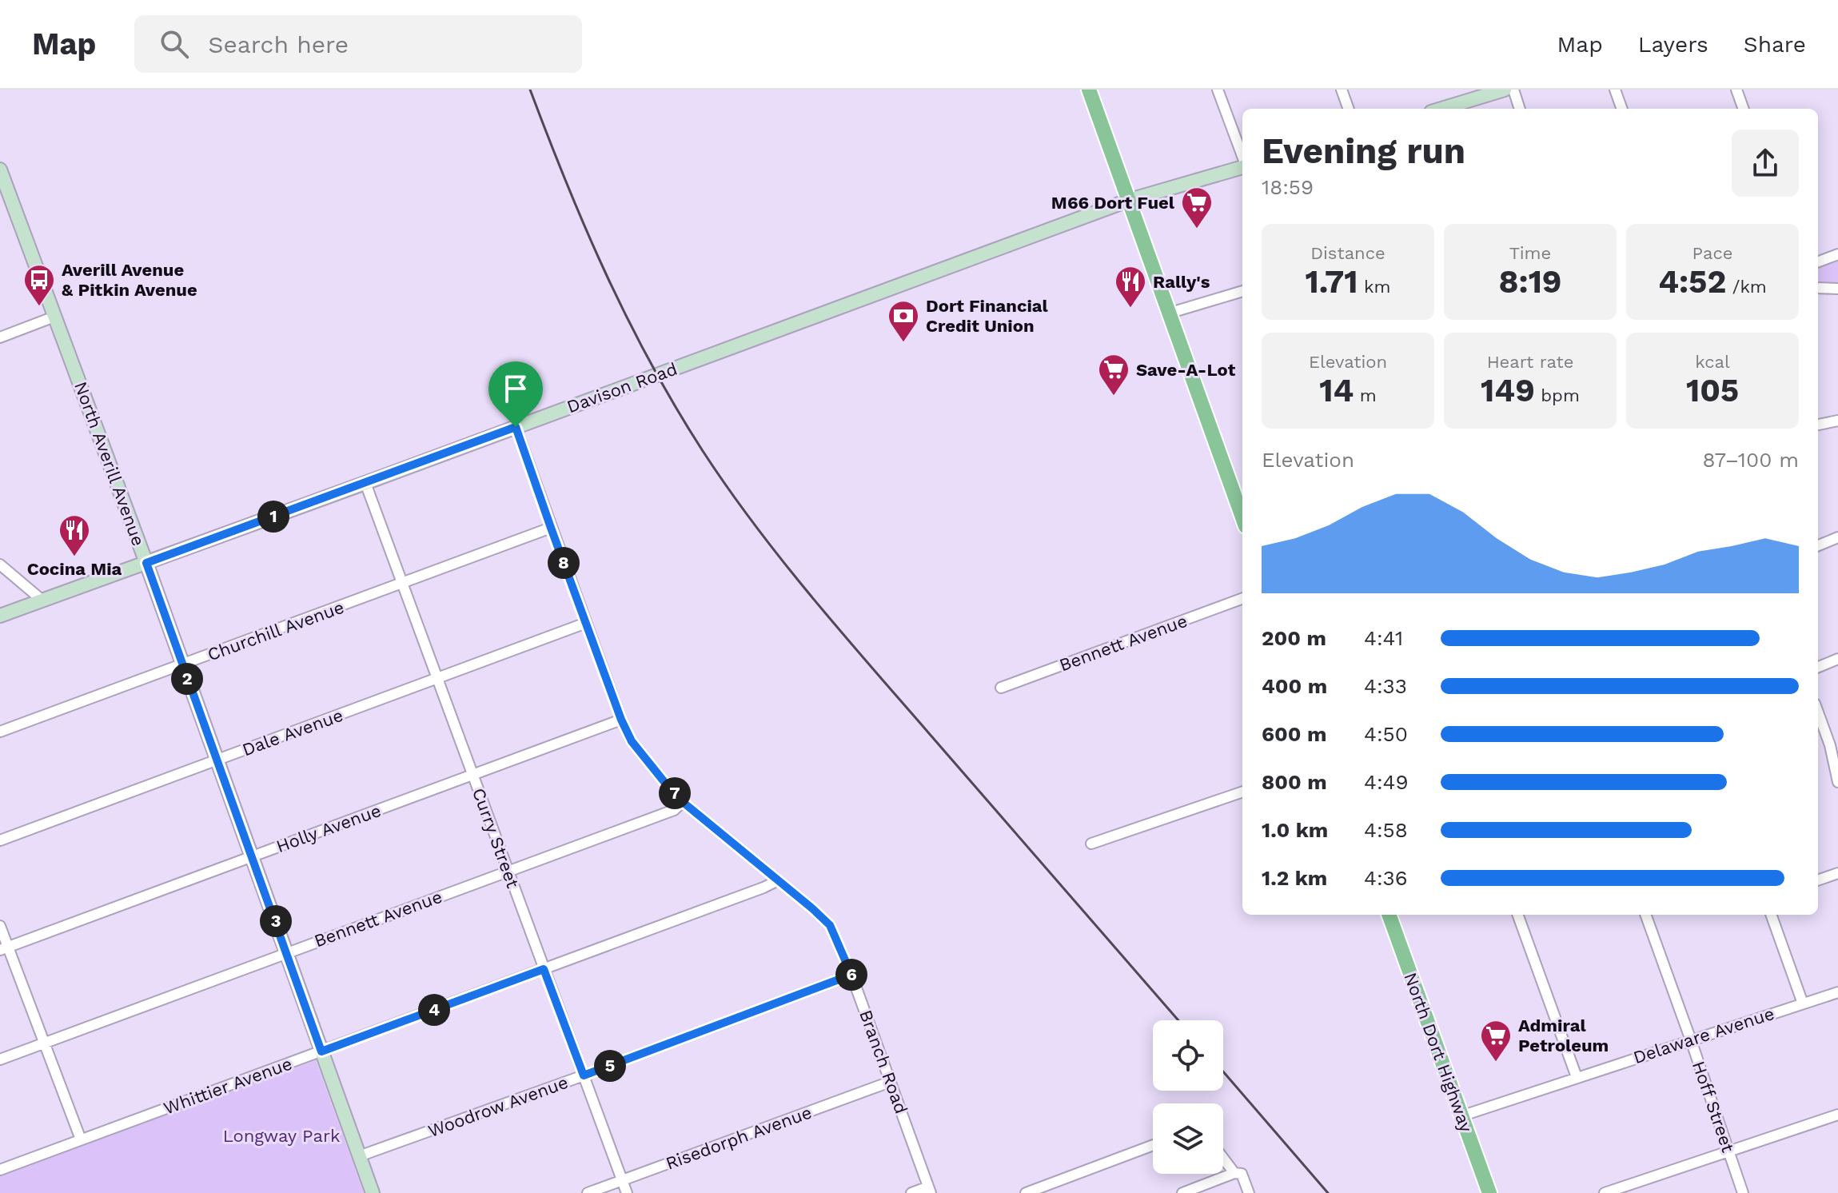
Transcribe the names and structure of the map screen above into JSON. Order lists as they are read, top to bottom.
{
  "streets": {
    "main road": ["Davison Road", "North Averill Avenue", "North Dort Highway"],
    "street": [
      "Churchill Avenue",
      "Bennett Avenue",
      "Dale Avenue",
      "Holly Avenue",
      "Curry Street",
      "Delaware Avenue",
      "Branch Road",
      "Whittier Avenue",
      "Woodrow Avenue",
      "Hoff Street",
      "Risedorph Avenue"
    ]
  },
  "crossings": [
    ["Davison Road", "North Averill Avenue"],
    ["Davison Road", "Curry Street"],
    ["Davison Road", "Branch Road"],
    ["North Averill Avenue", "Churchill Avenue"],
    ["North Averill Avenue", "Bennett Avenue"],
    ["North Averill Avenue", "Dale Avenue"],
    ["North Averill Avenue", "Holly Avenue"],
    ["North Averill Avenue", "Whittier Avenue"],
    ["North Averill Avenue", "Woodrow Avenue"],
    ["Churchill Avenue", "Curry Street"],
    ["Churchill Avenue", "Branch Road"],
    ["Bennett Avenue", "Curry Street"],
    ["Bennett Avenue", "Branch Road"],
    ["Dale Avenue", "Curry Street"],
    ["Dale Avenue", "Branch Road"],
    ["Holly Avenue", "Curry Street"],
    ["Holly Avenue", "Branch Road"],
    ["Curry Street", "Whittier Avenue"],
    ["Curry Street", "Woodrow Avenue"],
    ["Curry Street", "Risedorph Avenue"],
    ["Delaware Avenue", "North Dort Highway"],
    ["Delaware Avenue", "Hoff Street"],
    ["Branch Road", "Whittier Avenue"],
    ["Branch Road", "Woodrow Avenue"],
    ["Branch Road", "Risedorph Avenue"]
  ],
  "parks": ["Longway Park"],
  "places": {
    "supermarket": ["M66 Dort Fuel", "Save-A-Lot", "Admiral Petroleum"],
    "bus stop": ["Averill Avenue & Pitkin Avenue"],
    "restaurant": ["Rally's", "Cocina Mia"],
    "bank": ["Dort Financial Credit Union"]
  },
  "page": {
    "header": "Map",
    "search": "Search here",
    "nav": ["Map", "Layers", "Share"],
    "heading": ["Evening run", "18:59"],
    "stats": [
      ["Distance", "1.71 km"],
      ["Time", "8:19"],
      ["Pace", "4:52 /km"],
      ["Elevation", "14 m"],
      ["Heart rate", "149 bpm"],
      ["kcal", "105"]
    ],
    "chart": ["Elevation", "87–100 m"],
    "pins": [
      "1",
      "8",
      "2",
      "7",
      "3",
      "6",
      "4",
      "5"
    ],
    "list": [
      {
        "name": "200 m",
        "note": "4:41"
      },
      {
        "name": "400 m",
        "note": "4:33"
      },
      {
        "name": "600 m",
        "note": "4:50"
      },
      {
        "name": "800 m",
        "note": "4:49"
      },
      {
        "name": "1.0 km",
        "note": "4:58"
      },
      {
        "name": "1.2 km",
        "note": "4:36"
      }
    ]
  }
}
